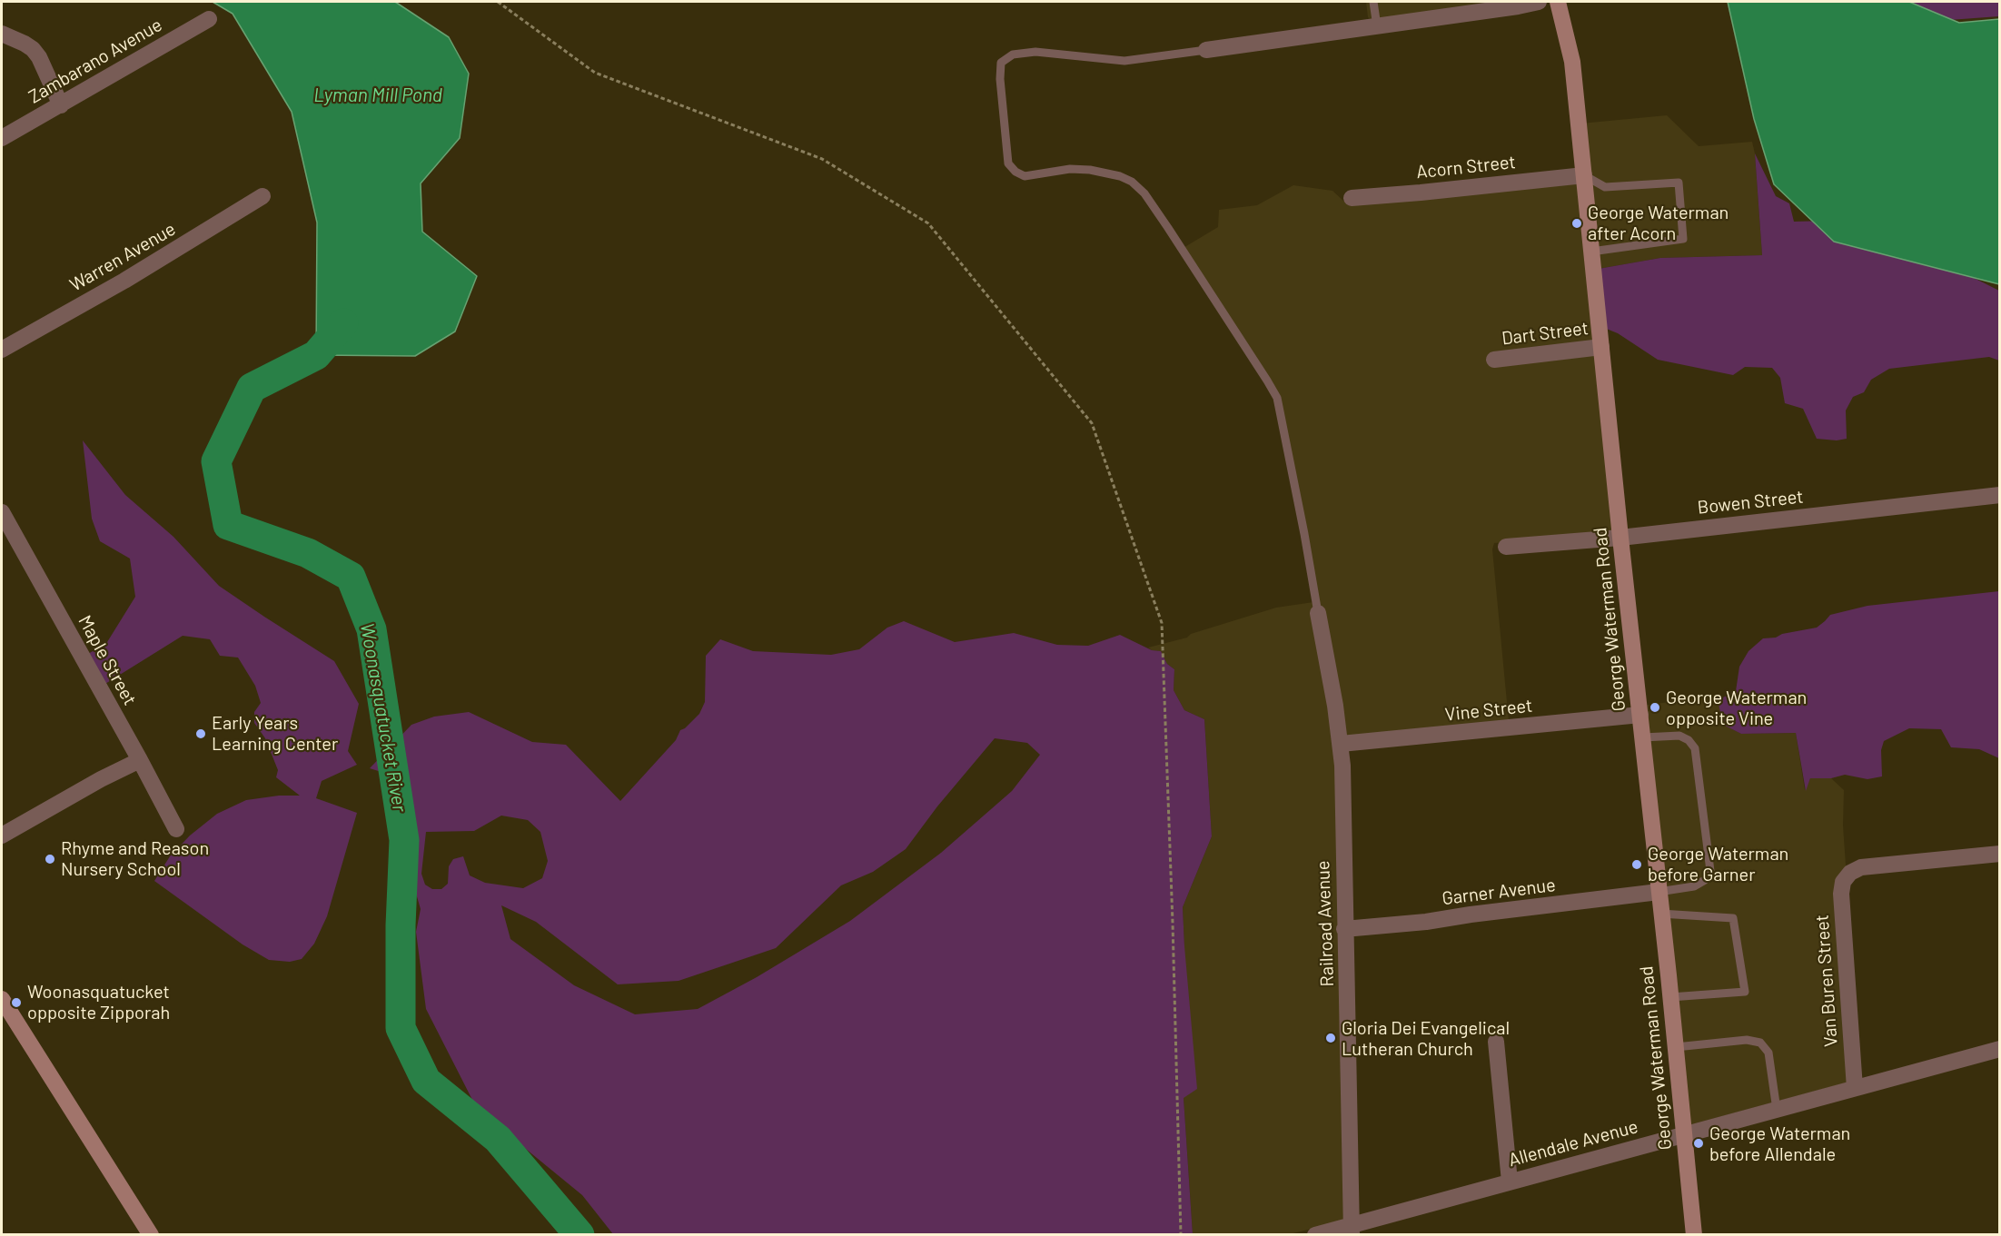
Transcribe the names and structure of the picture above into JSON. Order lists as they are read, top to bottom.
{
  "streets": {
    "main road": ["George Waterman Road"],
    "street": [
      "Zambarano Avenue",
      "Acorn Street",
      "Warren Avenue",
      "Dart Street",
      "Bowen Street",
      "Maple Street",
      "Vine Street",
      "Garner Avenue",
      "Railroad Avenue",
      "Van Buren Street",
      "Allendale Avenue"
    ]
  },
  "crossings": [
    ["Acorn Street", "George Waterman Road"],
    ["Dart Street", "George Waterman Road"],
    ["Bowen Street", "George Waterman Road"],
    ["George Waterman Road", "Vine Street"],
    ["George Waterman Road", "Garner Avenue"],
    ["George Waterman Road", "Allendale Avenue"],
    ["Vine Street", "Railroad Avenue"],
    ["Garner Avenue", "Railroad Avenue"],
    ["Railroad Avenue", "Allendale Avenue"],
    ["Van Buren Street", "Allendale Avenue"]
  ],
  "water": ["Lyman Mill Pond", "Woonasquatucket River"],
  "places": [
    "George Waterman after Acorn",
    "George Waterman opposite Vine",
    "Early Years Learning Center",
    "Rhyme and Reason Nursery School",
    "George Waterman before Garner",
    "Woonasquatucket opposite Zipporah",
    "Gloria Dei Evangelical Lutheran Church",
    "George Waterman before Allendale"
  ]
}
